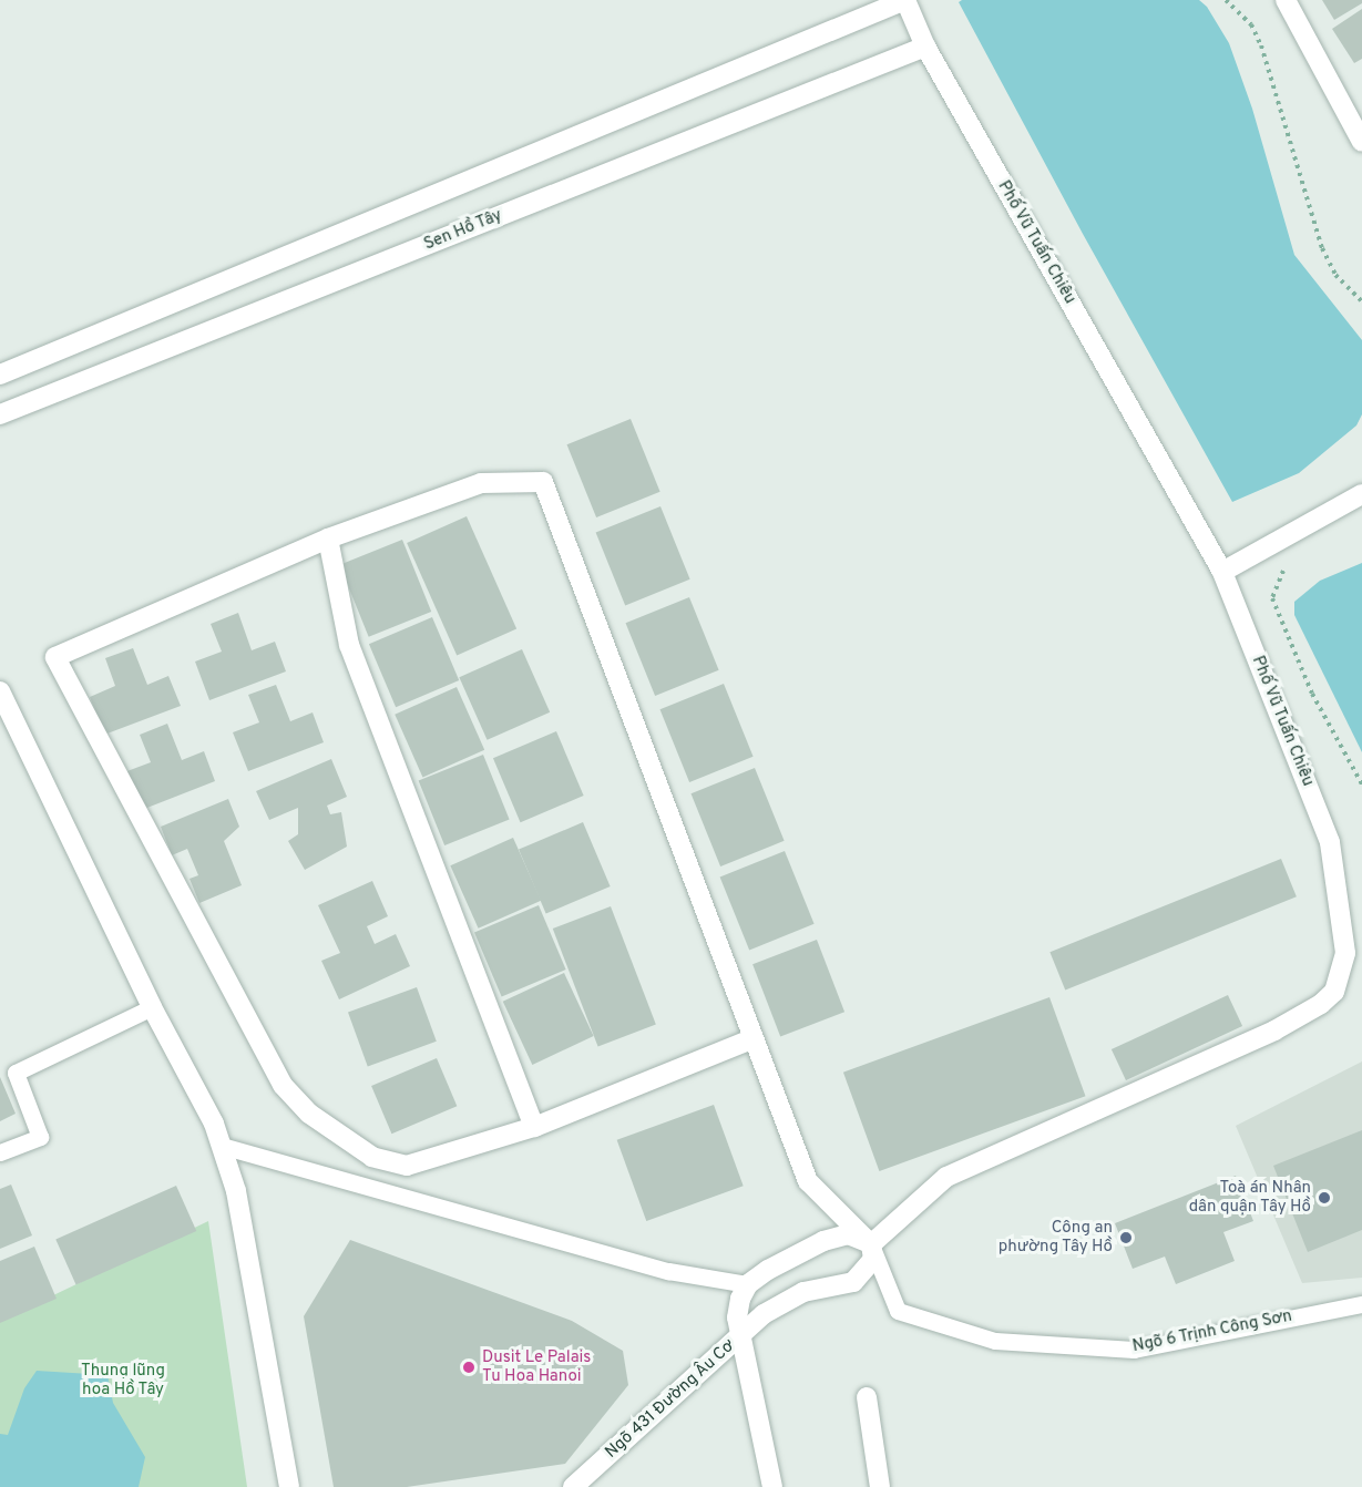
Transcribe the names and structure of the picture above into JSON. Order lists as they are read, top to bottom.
{
  "streets": {
    "street": ["Sen Hồ Tây", "Phố Vũ Tuấn Chiêu", "Ngõ 431 Đường Âu Cơ"],
    "lane": ["Ngõ 6 Trịnh Công Sơn"]
  },
  "crossings": [
    ["Sen Hồ Tây", "Phố Vũ Tuấn Chiêu"],
    ["Phố Vũ Tuấn Chiêu", "Ngõ 6 Trịnh Công Sơn"]
  ],
  "parks": ["Thung lũng hoa Hồ Tây"],
  "places": ["Toà án Nhân dân quận Tây Hồ", "Công an phường Tây Hồ", "Dusit Le Palais Tu Hoa Hanoi"]
}
